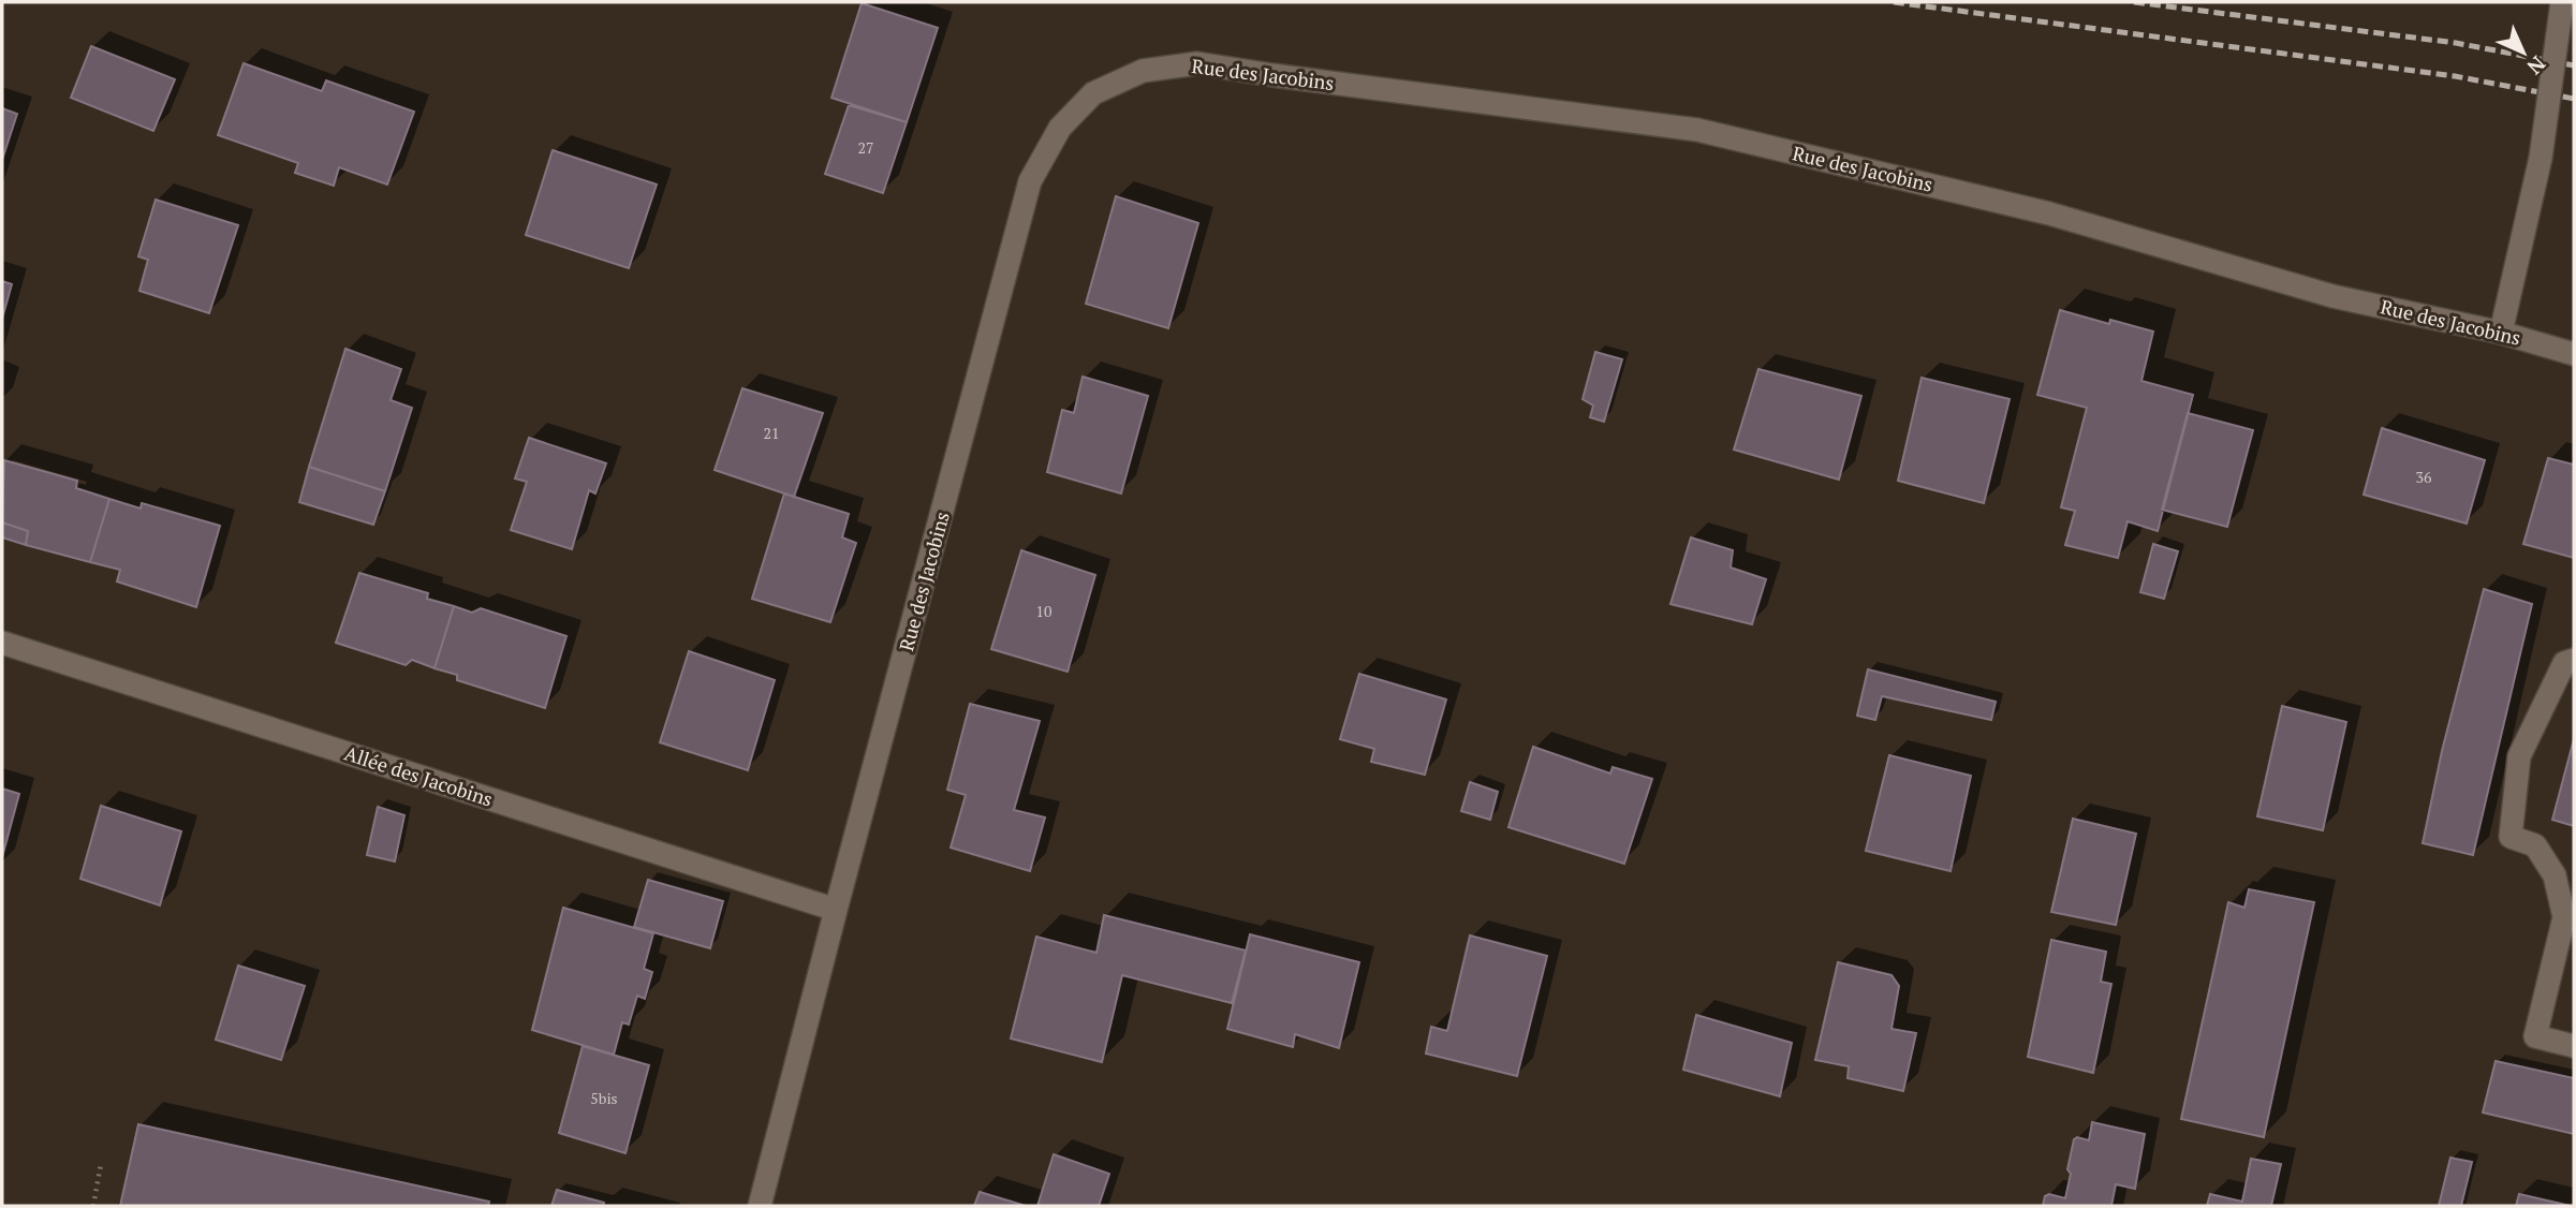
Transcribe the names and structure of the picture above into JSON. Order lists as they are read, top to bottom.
{
  "streets": {
    "street": ["Rue des Jacobins", "Allée des Jacobins"]
  },
  "crossings": [
    ["Rue des Jacobins", "Allée des Jacobins"]
  ],
  "house_numbers": [
    "27",
    "21",
    "36",
    "10",
    "5bis"
  ],
  "north": "bottom right"
}
